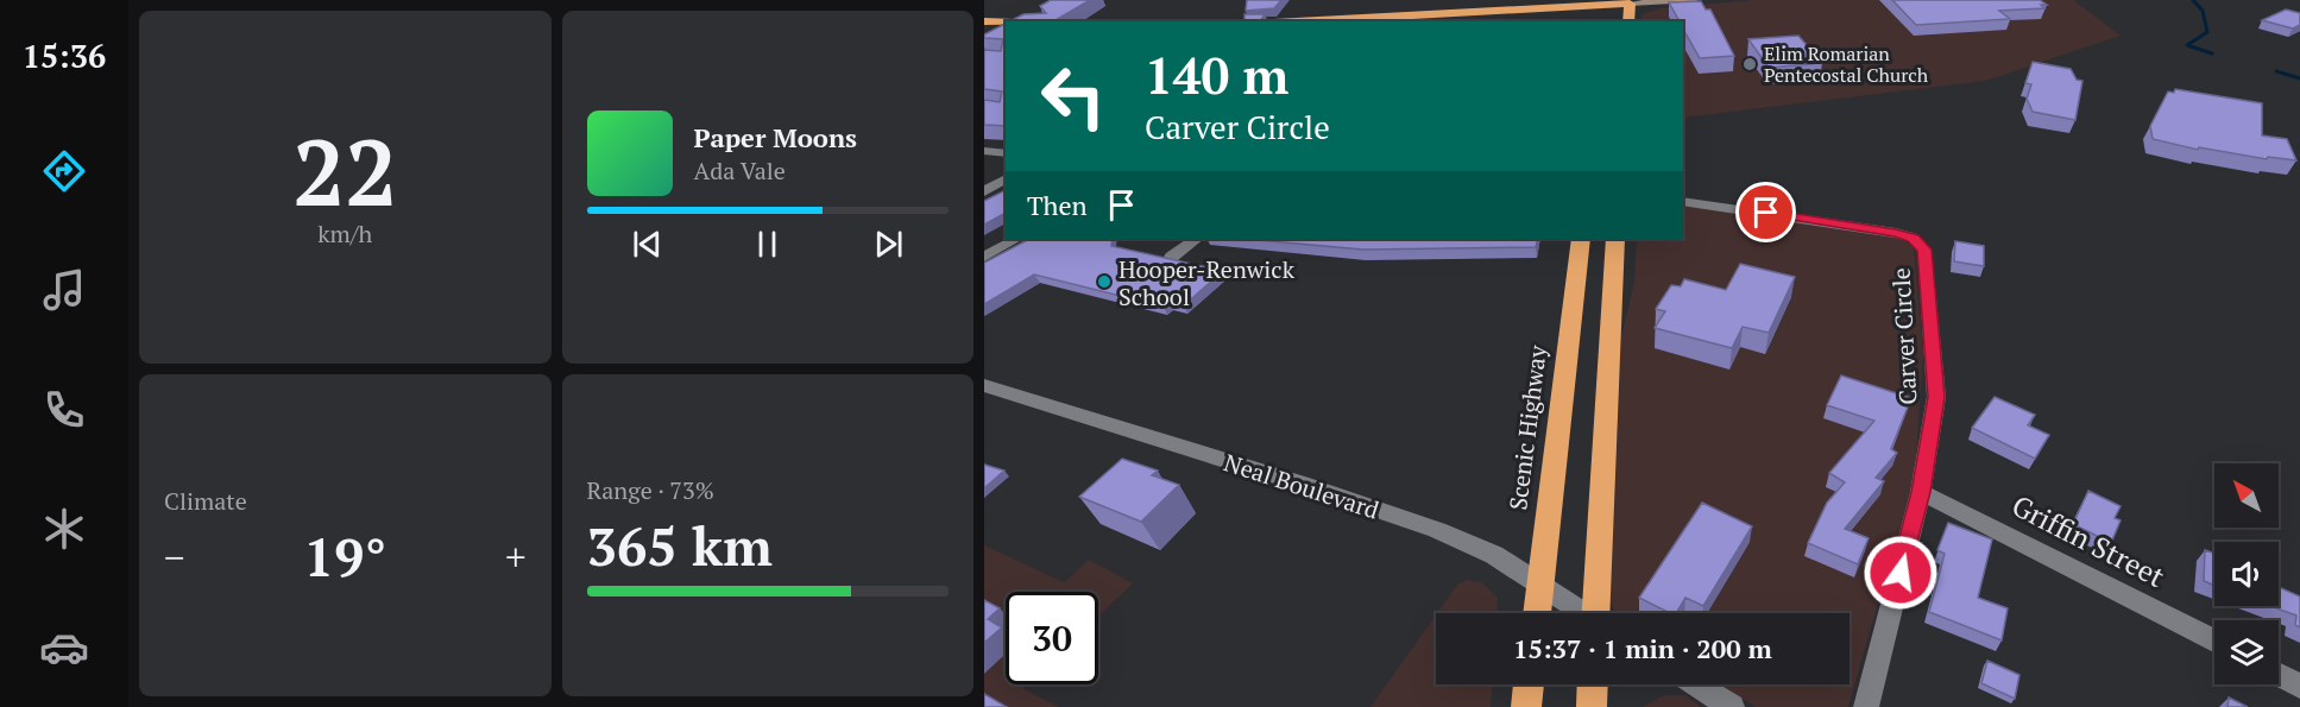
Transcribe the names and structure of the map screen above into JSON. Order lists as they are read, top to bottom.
{
  "streets": {
    "highway": ["Scenic Highway"],
    "street": ["Carver Circle", "Neal Boulevard", "Griffin Street"]
  },
  "crossings": [
    ["Carver Circle", "Griffin Street"],
    ["Scenic Highway", "Neal Boulevard"]
  ],
  "places": ["Elim Romarian Pentecostal Church", "Hooper-Renwick School"],
  "north": "top left",
  "page": {
    "tabs": "15:36",
    "tile": [
      ["22", "km/h"],
      "Climate",
      ["Range · 73%", "365 km"]
    ],
    "turn": ["140 m", "Carver Circle"],
    "song": ["Paper Moons", "Ada Vale"],
    "then": "Then",
    "heat": ["−", "19°", "+"],
    "limit": "30",
    "trip": "15:37 · 1 min · 200 m"
  }
}
